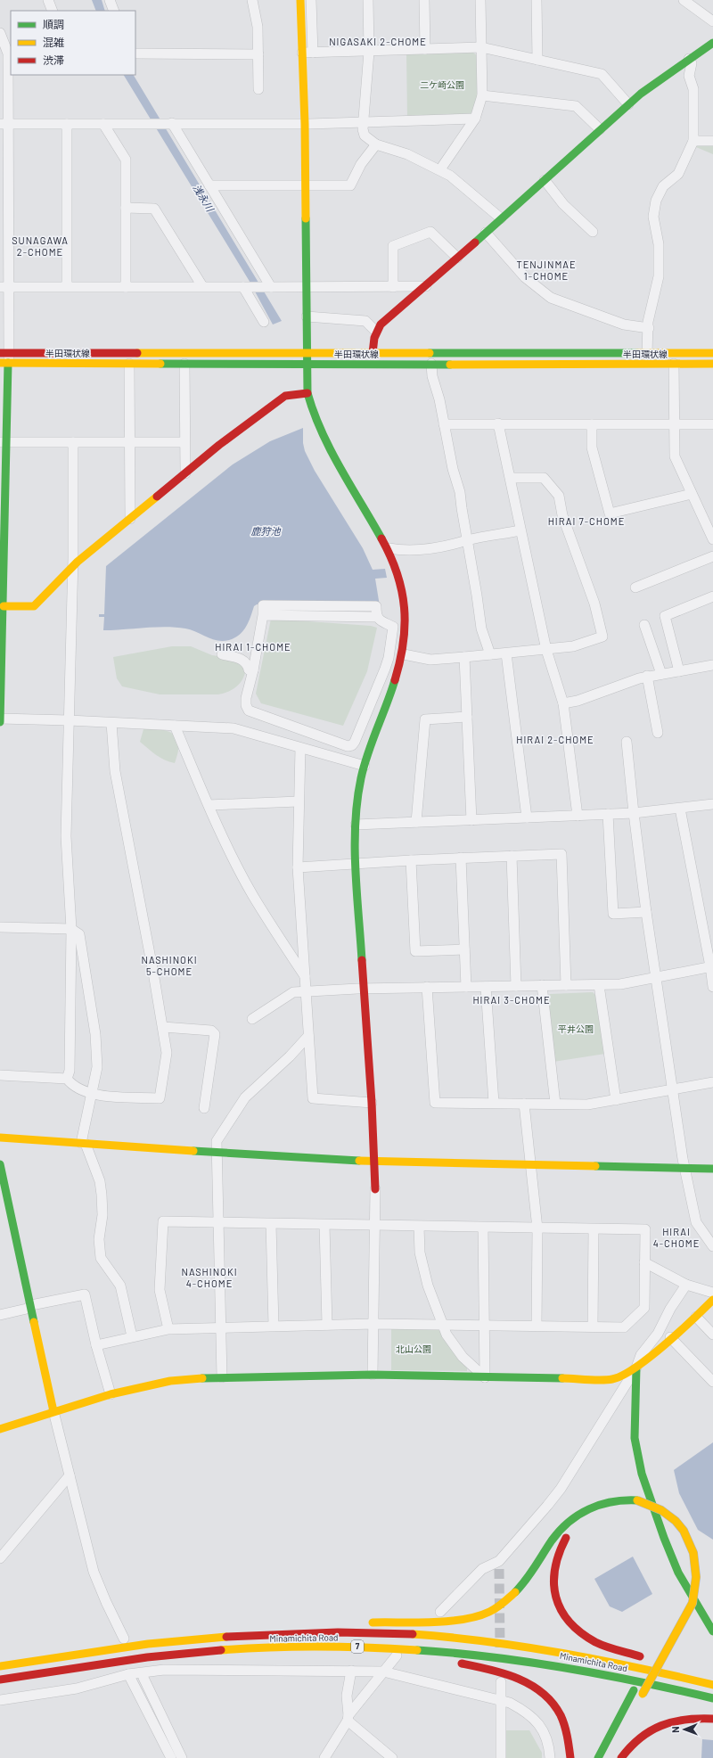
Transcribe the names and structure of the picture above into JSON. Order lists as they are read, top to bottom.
{
  "streets": {
    "main road": ["半田環状線", "Minamichita Road", "7"]
  },
  "districts": [
    "NIGASAKI 2-CHOME",
    "SUNAGAWA 2-CHOME",
    "TENJINMAE 1-CHOME",
    "HIRAI 7-CHOME",
    "HIRAI 1-CHOME",
    "HIRAI 2-CHOME",
    "NASHINOKI 5-CHOME",
    "HIRAI 3-CHOME",
    "HIRAI 4-CHOME",
    "NASHINOKI 4-CHOME"
  ],
  "water": ["浅永川", "鹿狩池"],
  "parks": ["二ケ崎公園", "平井公園", "北山公園"],
  "legend": ["順調", "混雑", "渋滞"],
  "north": "left"
}
